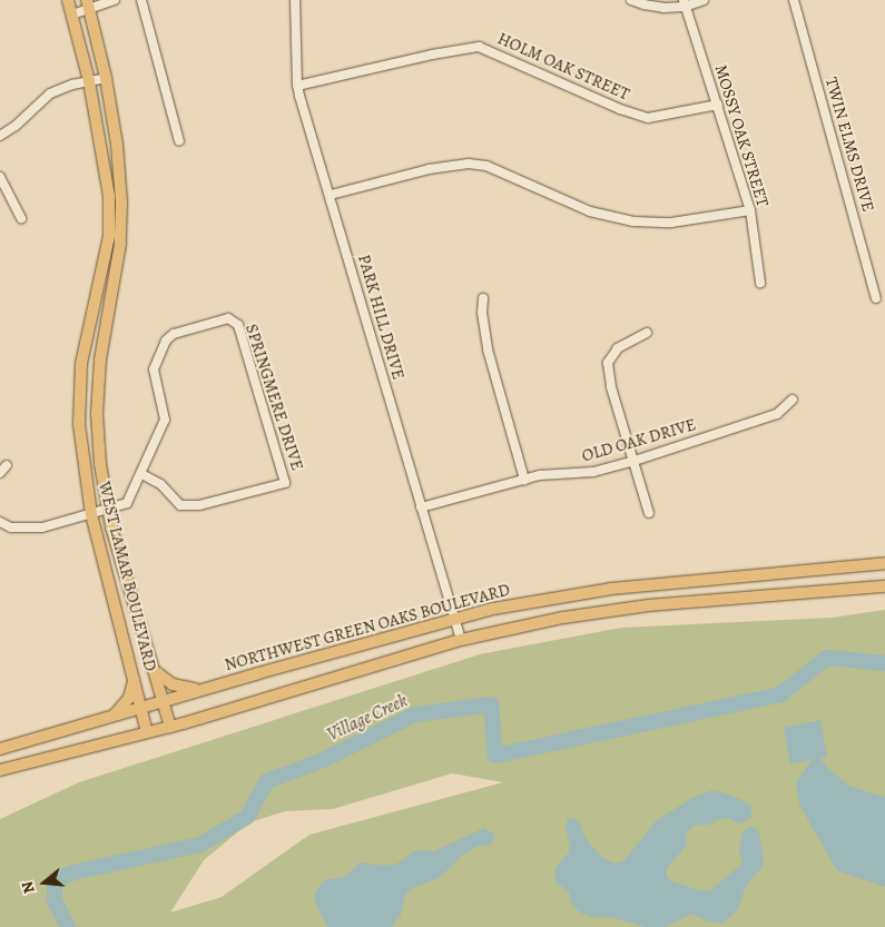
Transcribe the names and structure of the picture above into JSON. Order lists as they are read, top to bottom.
{
  "streets": {
    "main road": ["WEST LAMAR BOULEVARD", "NORTHWEST GREEN OAKS BOULEVARD"],
    "street": [
      "HOLM OAK STREET",
      "MOSSY OAK STREET",
      "TWIN ELMS DRIVE",
      "PARK HILL DRIVE",
      "SPRINGMERE DRIVE",
      "OLD OAK DRIVE"
    ]
  },
  "crossings": [
    ["HOLM OAK STREET", "MOSSY OAK STREET"],
    ["HOLM OAK STREET", "PARK HILL DRIVE"],
    ["PARK HILL DRIVE", "OLD OAK DRIVE"],
    ["PARK HILL DRIVE", "NORTHWEST GREEN OAKS BOULEVARD"],
    ["SPRINGMERE DRIVE", "WEST LAMAR BOULEVARD"],
    ["WEST LAMAR BOULEVARD", "NORTHWEST GREEN OAKS BOULEVARD"]
  ],
  "water": ["Village Creek"],
  "north": "left"
}
